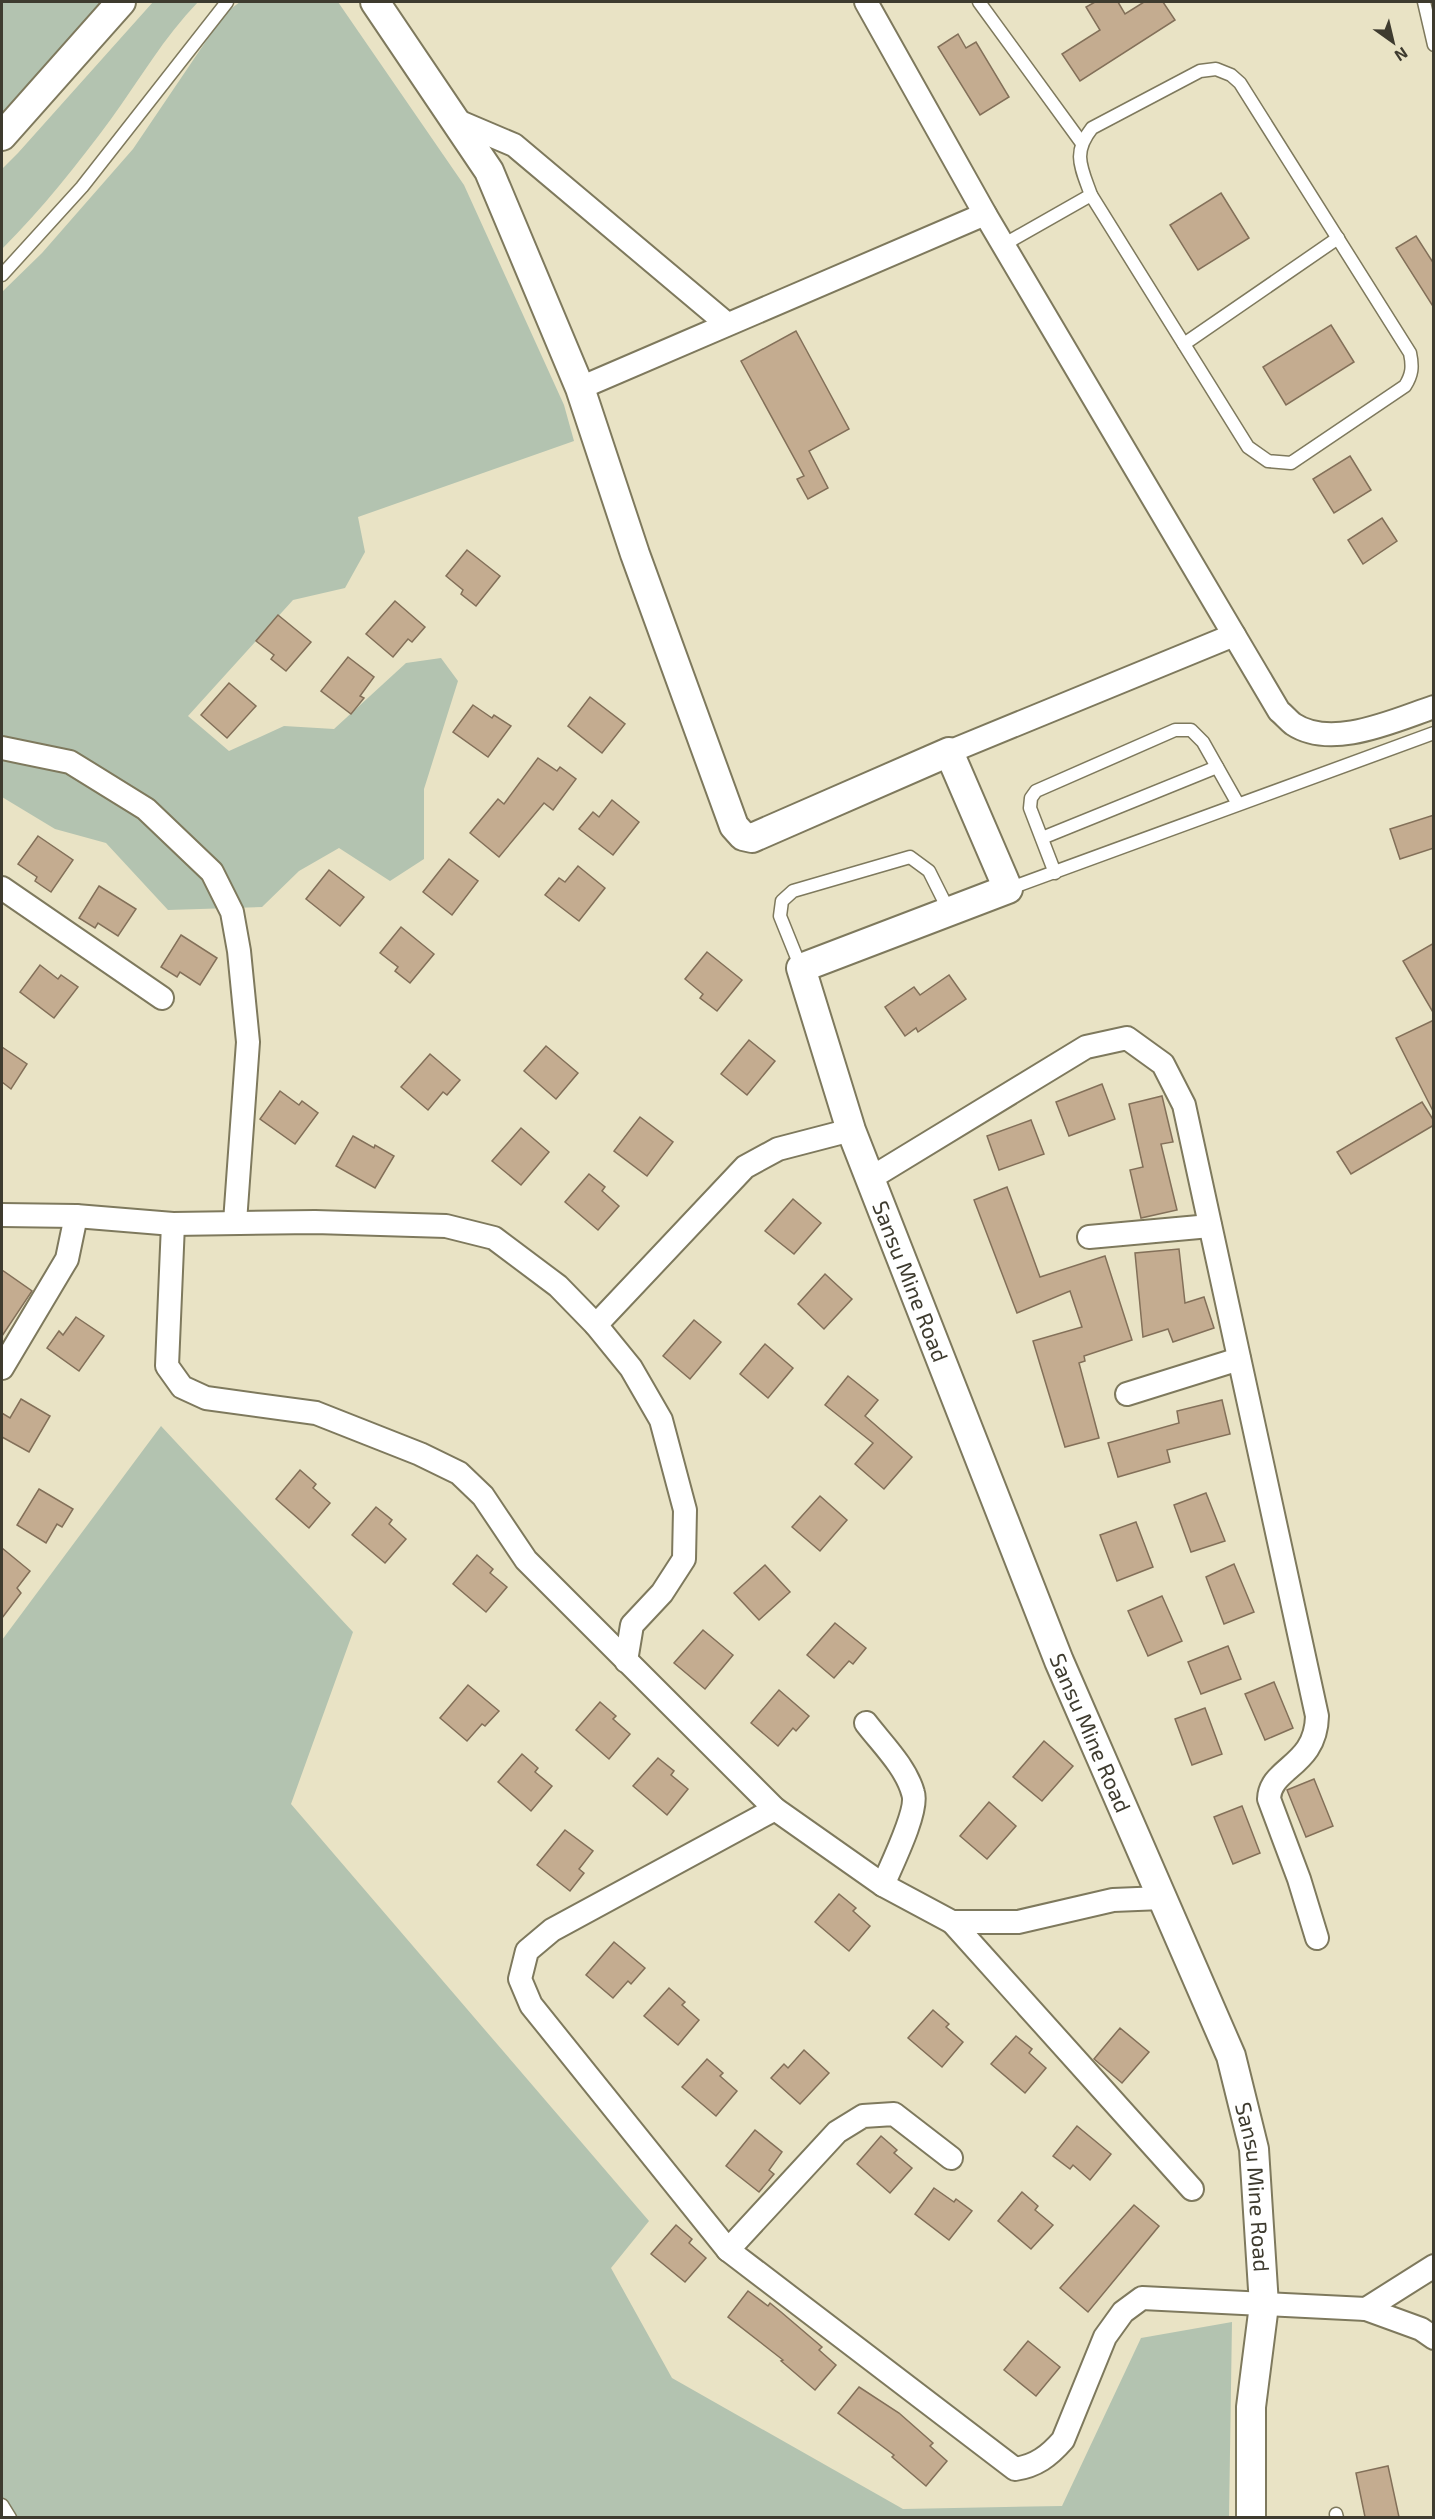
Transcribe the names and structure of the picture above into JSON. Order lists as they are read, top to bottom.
{
  "streets": {
    "street": ["Sansu Mine Road"]
  },
  "north": "bottom right"
}
